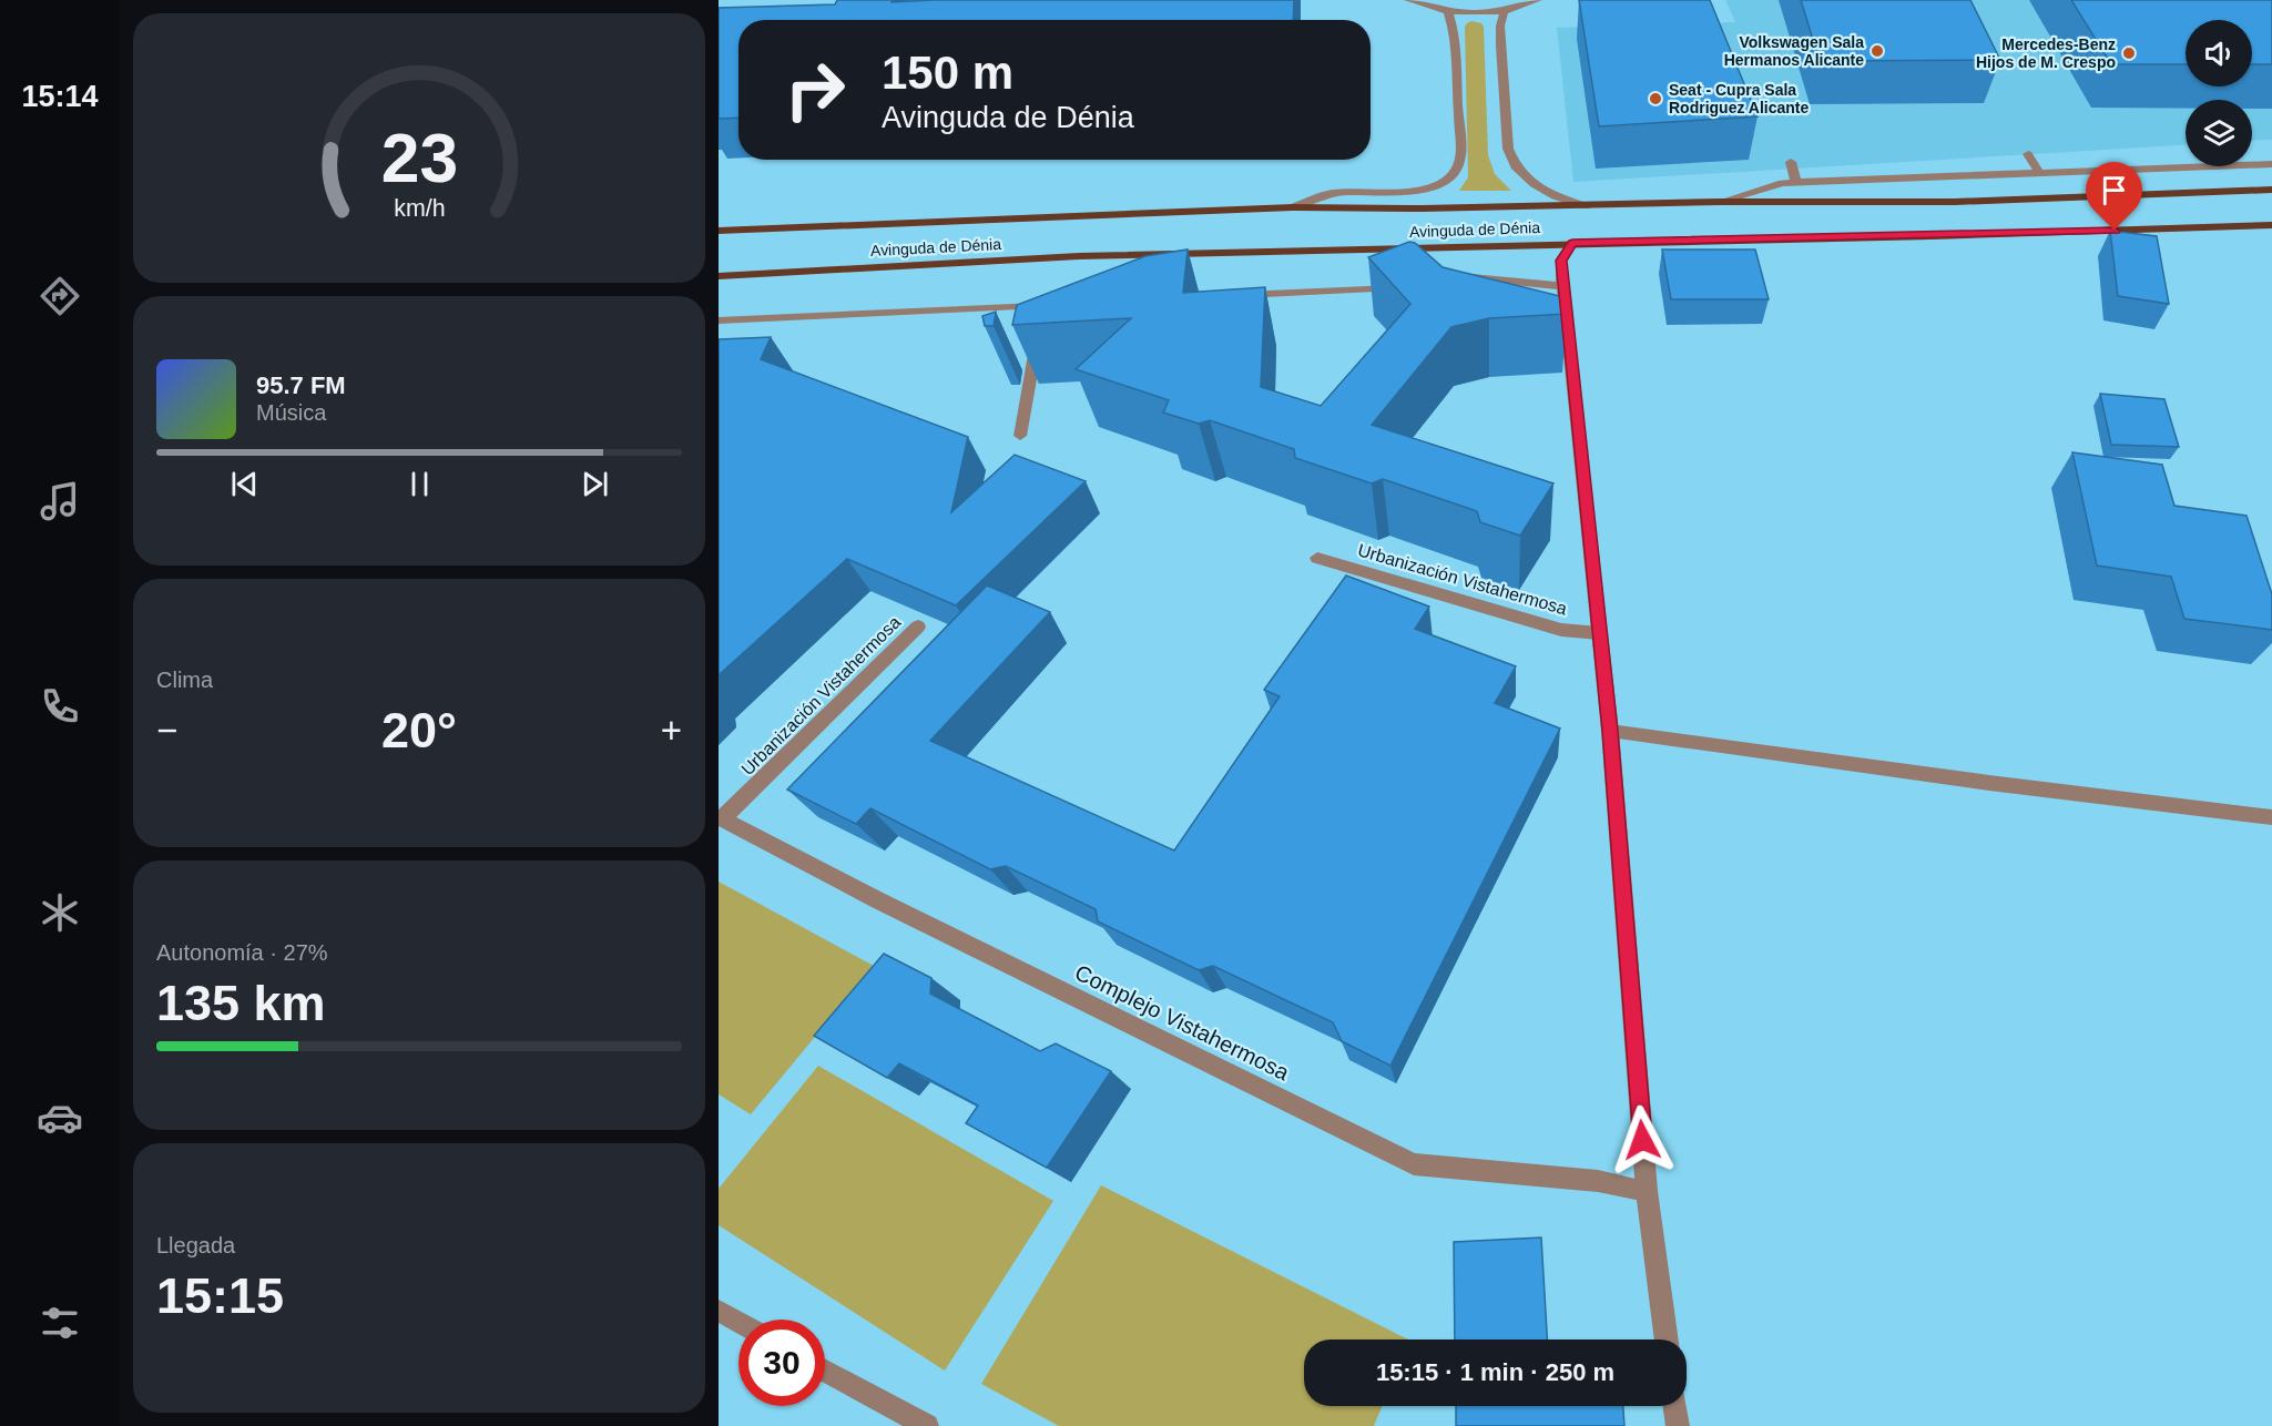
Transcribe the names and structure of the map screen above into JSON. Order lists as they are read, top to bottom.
{
  "streets": {
    "main road": ["Avinguda de Dénia"],
    "street": ["Urbanización Vistahermosa", "Complejo Vistahermosa"]
  },
  "crossings": [
    ["Urbanización Vistahermosa", "Complejo Vistahermosa"]
  ],
  "places": ["Volkswagen Sala Hermanos Alicante", "Mercedes-Benz Hijos de M. Crespo", "Seat - Cupra Sala Rodriguez Alicante"],
  "page": {
    "tabs": "15:14",
    "turn": ["150 m", "Avinguda de Dénia"],
    "song": ["95.7 FM", "Música"],
    "tile": [
      "Clima",
      ["Autonomía · 27%", "135 km"],
      ["Llegada", "15:15"]
    ],
    "heat": ["−", "20°", "+"],
    "limit": "30",
    "trip": "15:15 · 1 min · 250 m",
    "gauge": ["23", "km/h"]
  }
}
